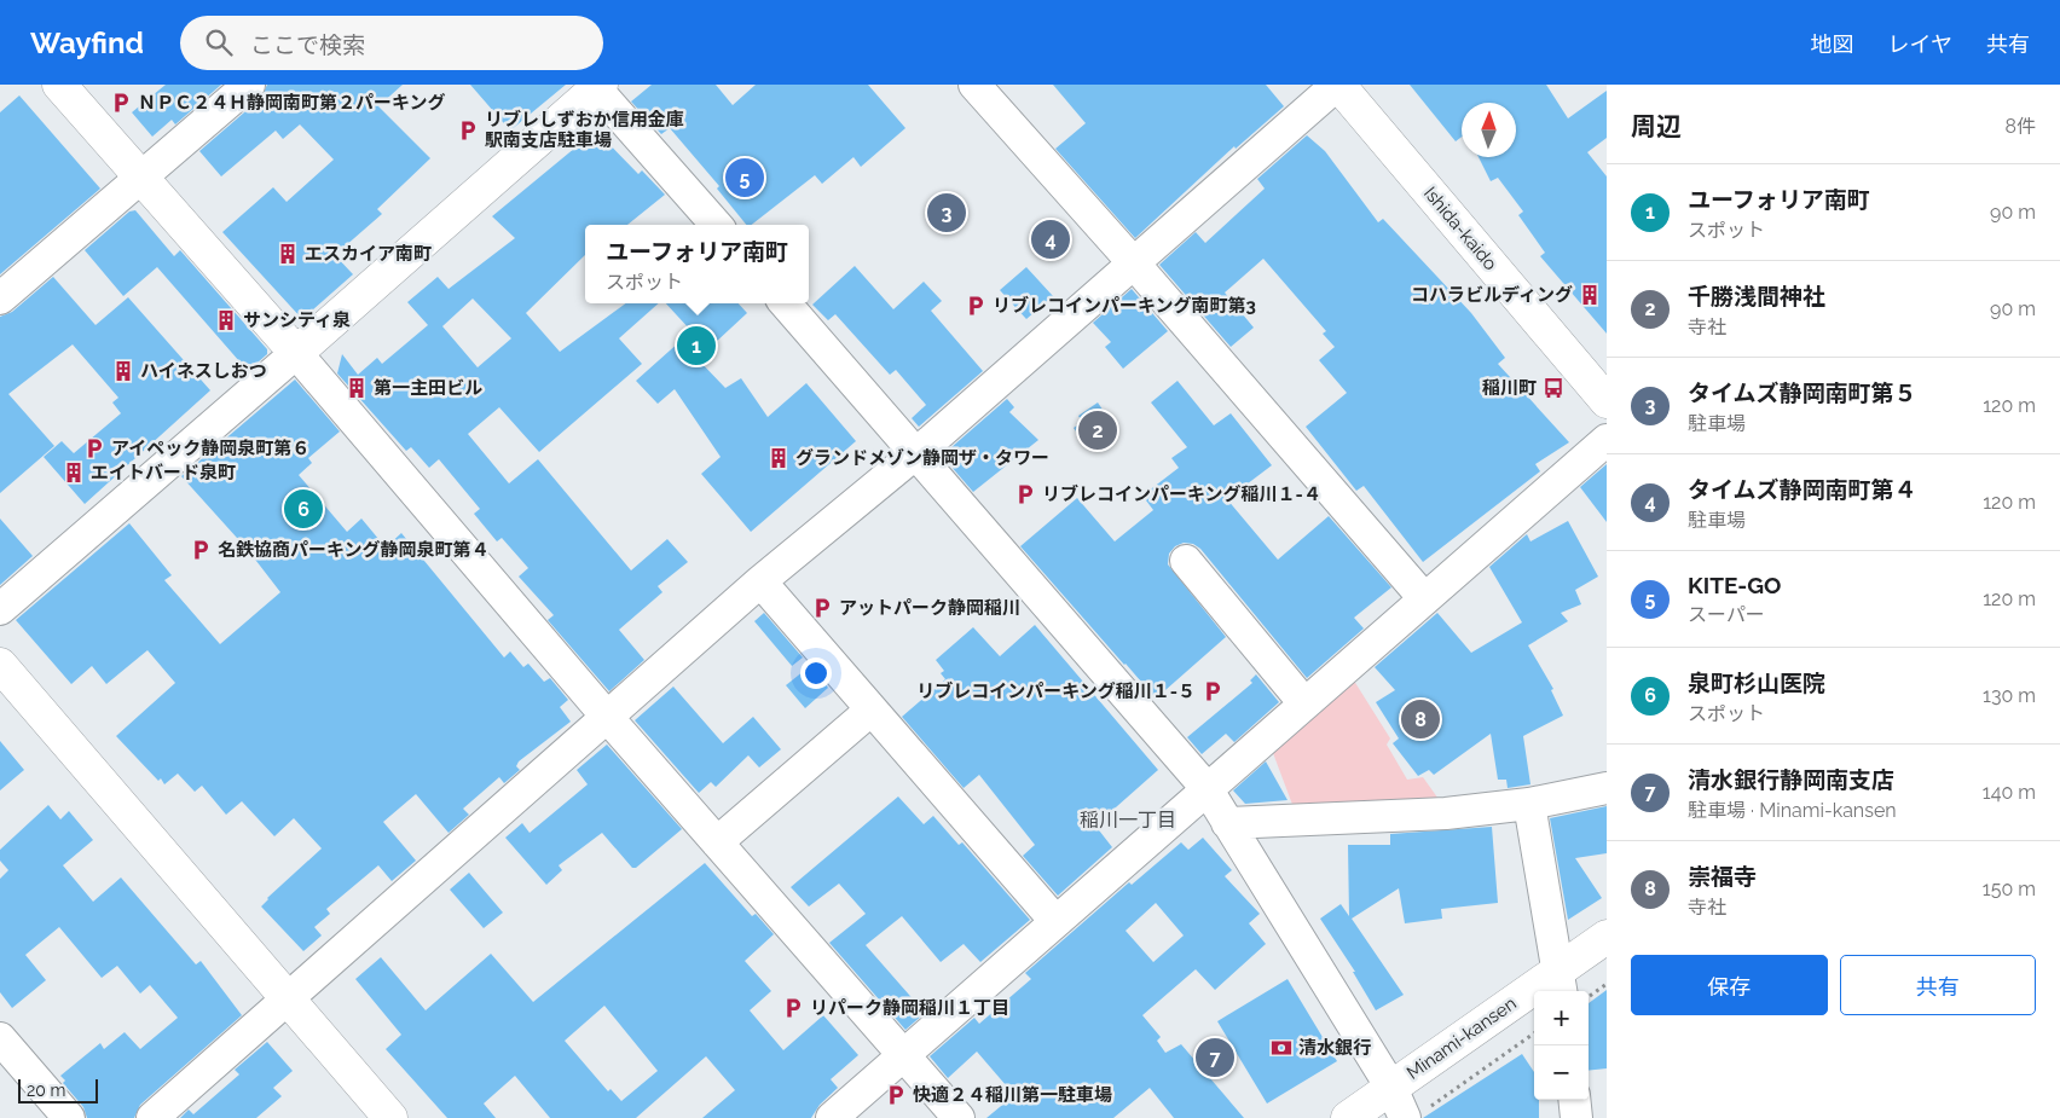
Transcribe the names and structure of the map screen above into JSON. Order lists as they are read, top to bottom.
{
  "streets": {
    "street": ["Ishida-kaido", "Minami-kansen"]
  },
  "districts": ["稲川一丁目"],
  "places": {
    "parking": [
      "ＮＰＣ２４Ｈ静岡南町第２パーキング",
      "リブレしずおか信用金庫 駅南支店駐車場",
      "リブレコインパーキング南町第3",
      "アイペック静岡泉町第６",
      "リブレコインパーキング稲川１-４",
      "名鉄協商パーキング静岡泉町第４",
      "アットパーク静岡稲川",
      "リブレコインパーキング稲川１-５",
      "リパーク静岡稲川１丁目",
      "快適２４稲川第一駐車場"
    ],
    "building": [
      "エスカイア南町",
      "コハラビルディング",
      "サンシティ泉",
      "ハイネスしおつ",
      "第一主田ビル",
      "グランドメゾン静岡ザ・タワー",
      "エイトバード泉町"
    ],
    "bus stop": ["稲川町"],
    "bank": ["清水銀行"]
  },
  "scale_bar": "20 m",
  "north": "top",
  "page": {
    "header": "Wayfind",
    "search": "ここで検索",
    "nav": ["地図", "レイヤ", "共有"],
    "heading": ["周辺", "8件"],
    "pins": [
      "5",
      "3",
      "4",
      "1",
      "2",
      "6",
      "8",
      "7"
    ],
    "list": [
      {
        "mark": "1",
        "name": "ユーフォリア南町",
        "note": "スポット",
        "value": "90 m"
      },
      {
        "mark": "2",
        "name": "千勝浅間神社",
        "note": "寺社",
        "value": "90 m"
      },
      {
        "mark": "3",
        "name": "タイムズ静岡南町第５",
        "note": "駐車場",
        "value": "120 m"
      },
      {
        "mark": "4",
        "name": "タイムズ静岡南町第４",
        "note": "駐車場",
        "value": "120 m"
      },
      {
        "mark": "5",
        "name": "KITE-GO",
        "note": "スーパー",
        "value": "120 m"
      },
      {
        "mark": "6",
        "name": "泉町杉山医院",
        "note": "スポット",
        "value": "130 m"
      },
      {
        "mark": "7",
        "name": "清水銀行静岡南支店",
        "note": "駐車場 · Minami-kansen",
        "value": "140 m"
      },
      {
        "mark": "8",
        "name": "崇福寺",
        "note": "寺社",
        "value": "150 m"
      }
    ],
    "popup": ["ユーフォリア南町", "スポット"],
    "buttons": ["保存", "共有"],
    "map_buttons": ["+", "−"],
    "scale": "20 m"
  }
}
